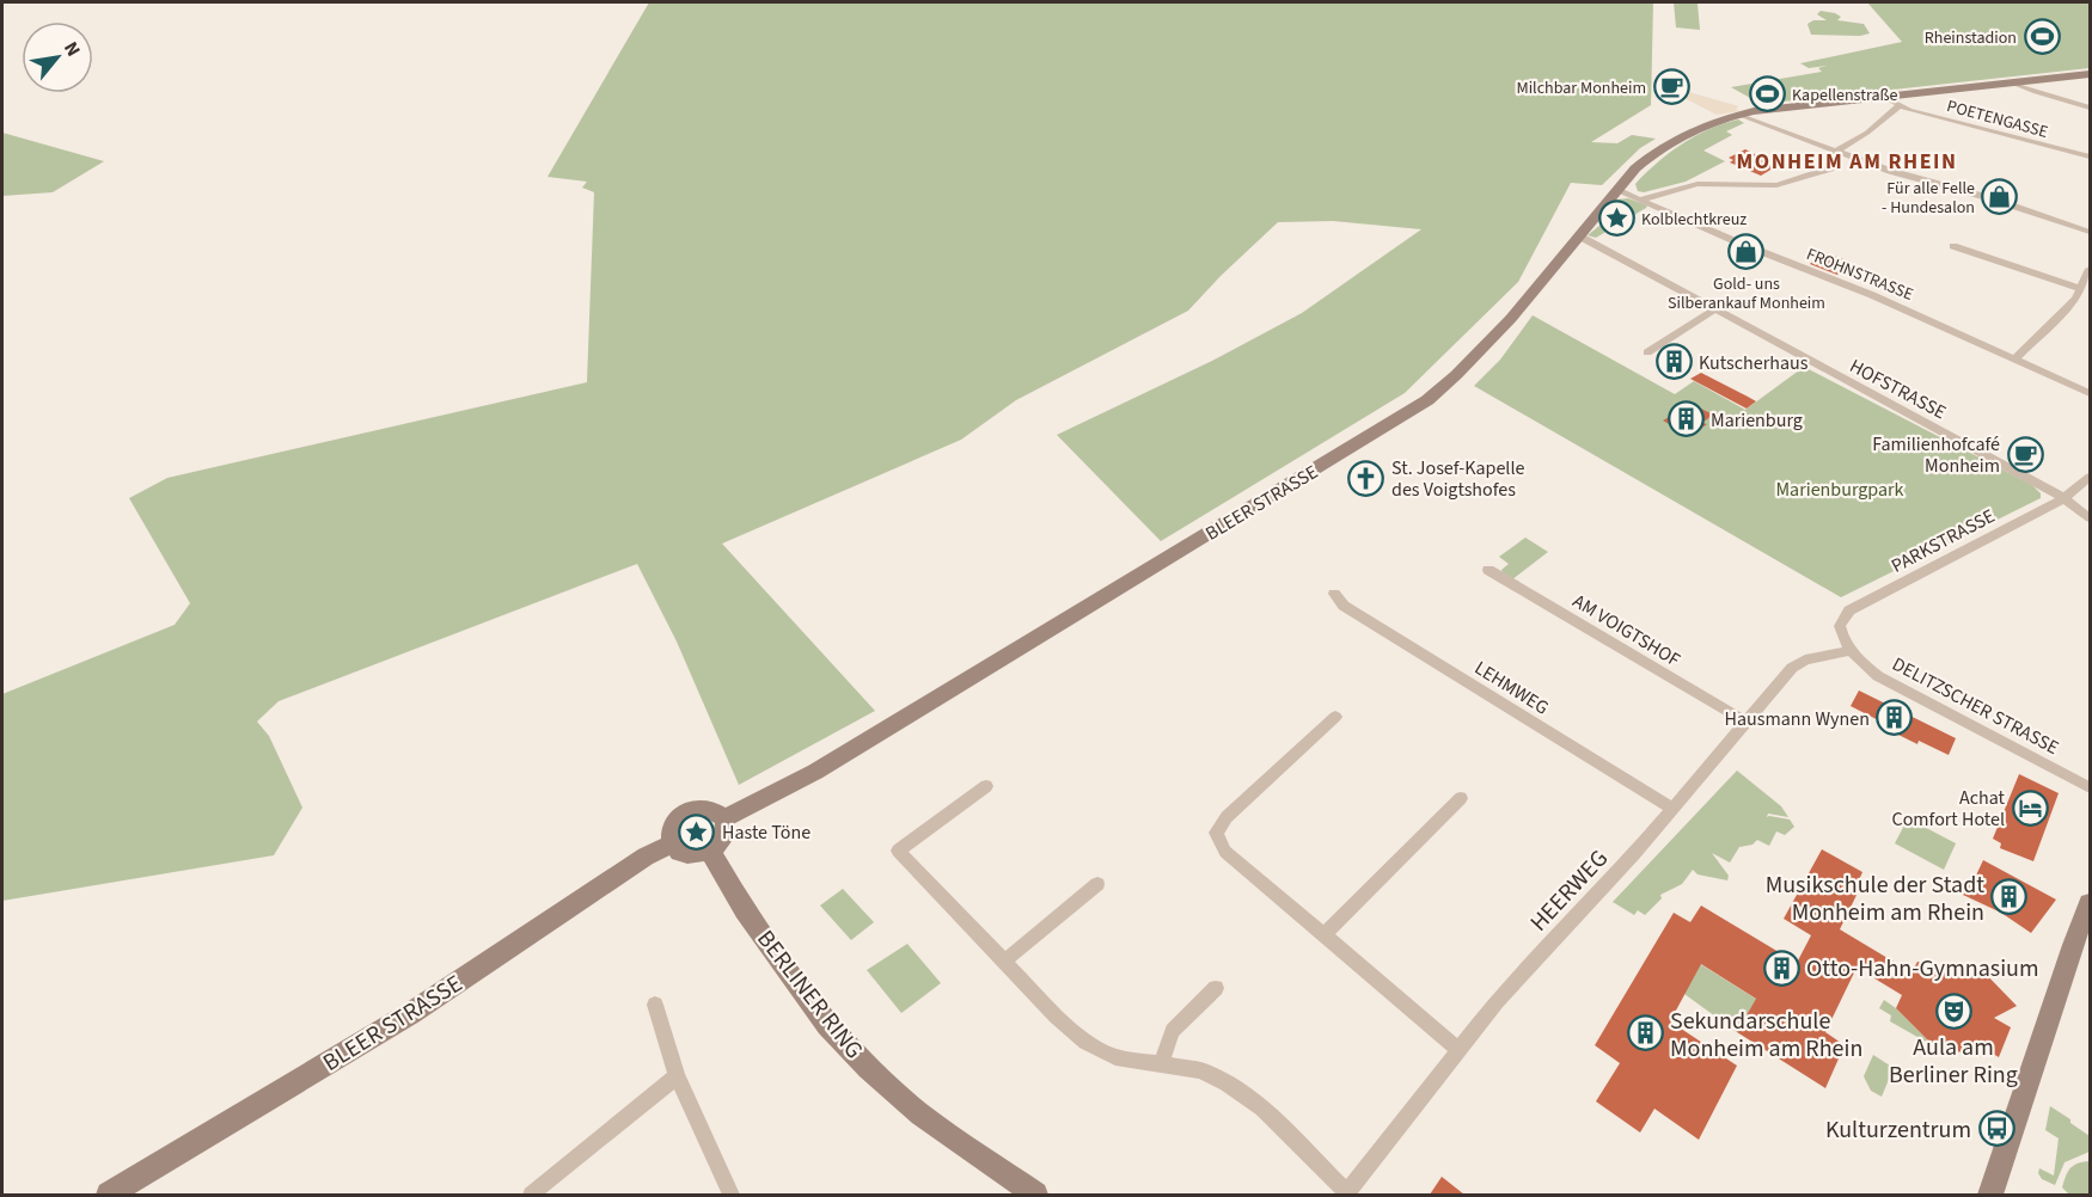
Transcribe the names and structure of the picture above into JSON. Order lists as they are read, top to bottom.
{
  "streets": {
    "street": [
      "POETENGASSE",
      "FROHNSTRASSE",
      "HOFSTRASSE",
      "BLEER STRASSE",
      "PARKSTRASSE",
      "AM VOIGTSHOF",
      "LEHMWEG",
      "DELITZSCHER STRASSE",
      "HEERWEG",
      "BERLINER RING"
    ]
  },
  "crossings": [
    ["FROHNSTRASSE", "BLEER STRASSE"],
    ["HOFSTRASSE", "BLEER STRASSE"],
    ["HOFSTRASSE", "PARKSTRASSE"],
    ["BLEER STRASSE", "BERLINER RING"],
    ["PARKSTRASSE", "DELITZSCHER STRASSE"],
    ["PARKSTRASSE", "HEERWEG"],
    ["AM VOIGTSHOF", "HEERWEG"],
    ["LEHMWEG", "HEERWEG"],
    ["DELITZSCHER STRASSE", "HEERWEG"]
  ],
  "districts": ["MONHEIM AM RHEIN"],
  "parks": ["Marienburgpark"],
  "places": {
    "sports": ["Rheinstadion", "Kapellenstraße"],
    "cafe": ["Milchbar Monheim", "Familienhofcafé Monheim"],
    "shop": ["Für alle Felle - Hundesalon", "Gold- uns Silberankauf Monheim"],
    "place": ["Kolblechtkreuz", "Haste Töne"],
    "building": [
      "Kutscherhaus",
      "Marienburg",
      "Hausmann Wynen",
      "Musikschule der Stadt Monheim am Rhein",
      "Otto-Hahn-Gymnasium",
      "Sekundarschule Monheim am Rhein"
    ],
    "church": ["St. Josef-Kapelle des Voigtshofes"],
    "hotel": ["Achat Comfort Hotel"],
    "theatre": ["Aula am Berliner Ring"],
    "bus stop": ["Kulturzentrum"]
  },
  "north": "top right"
}
